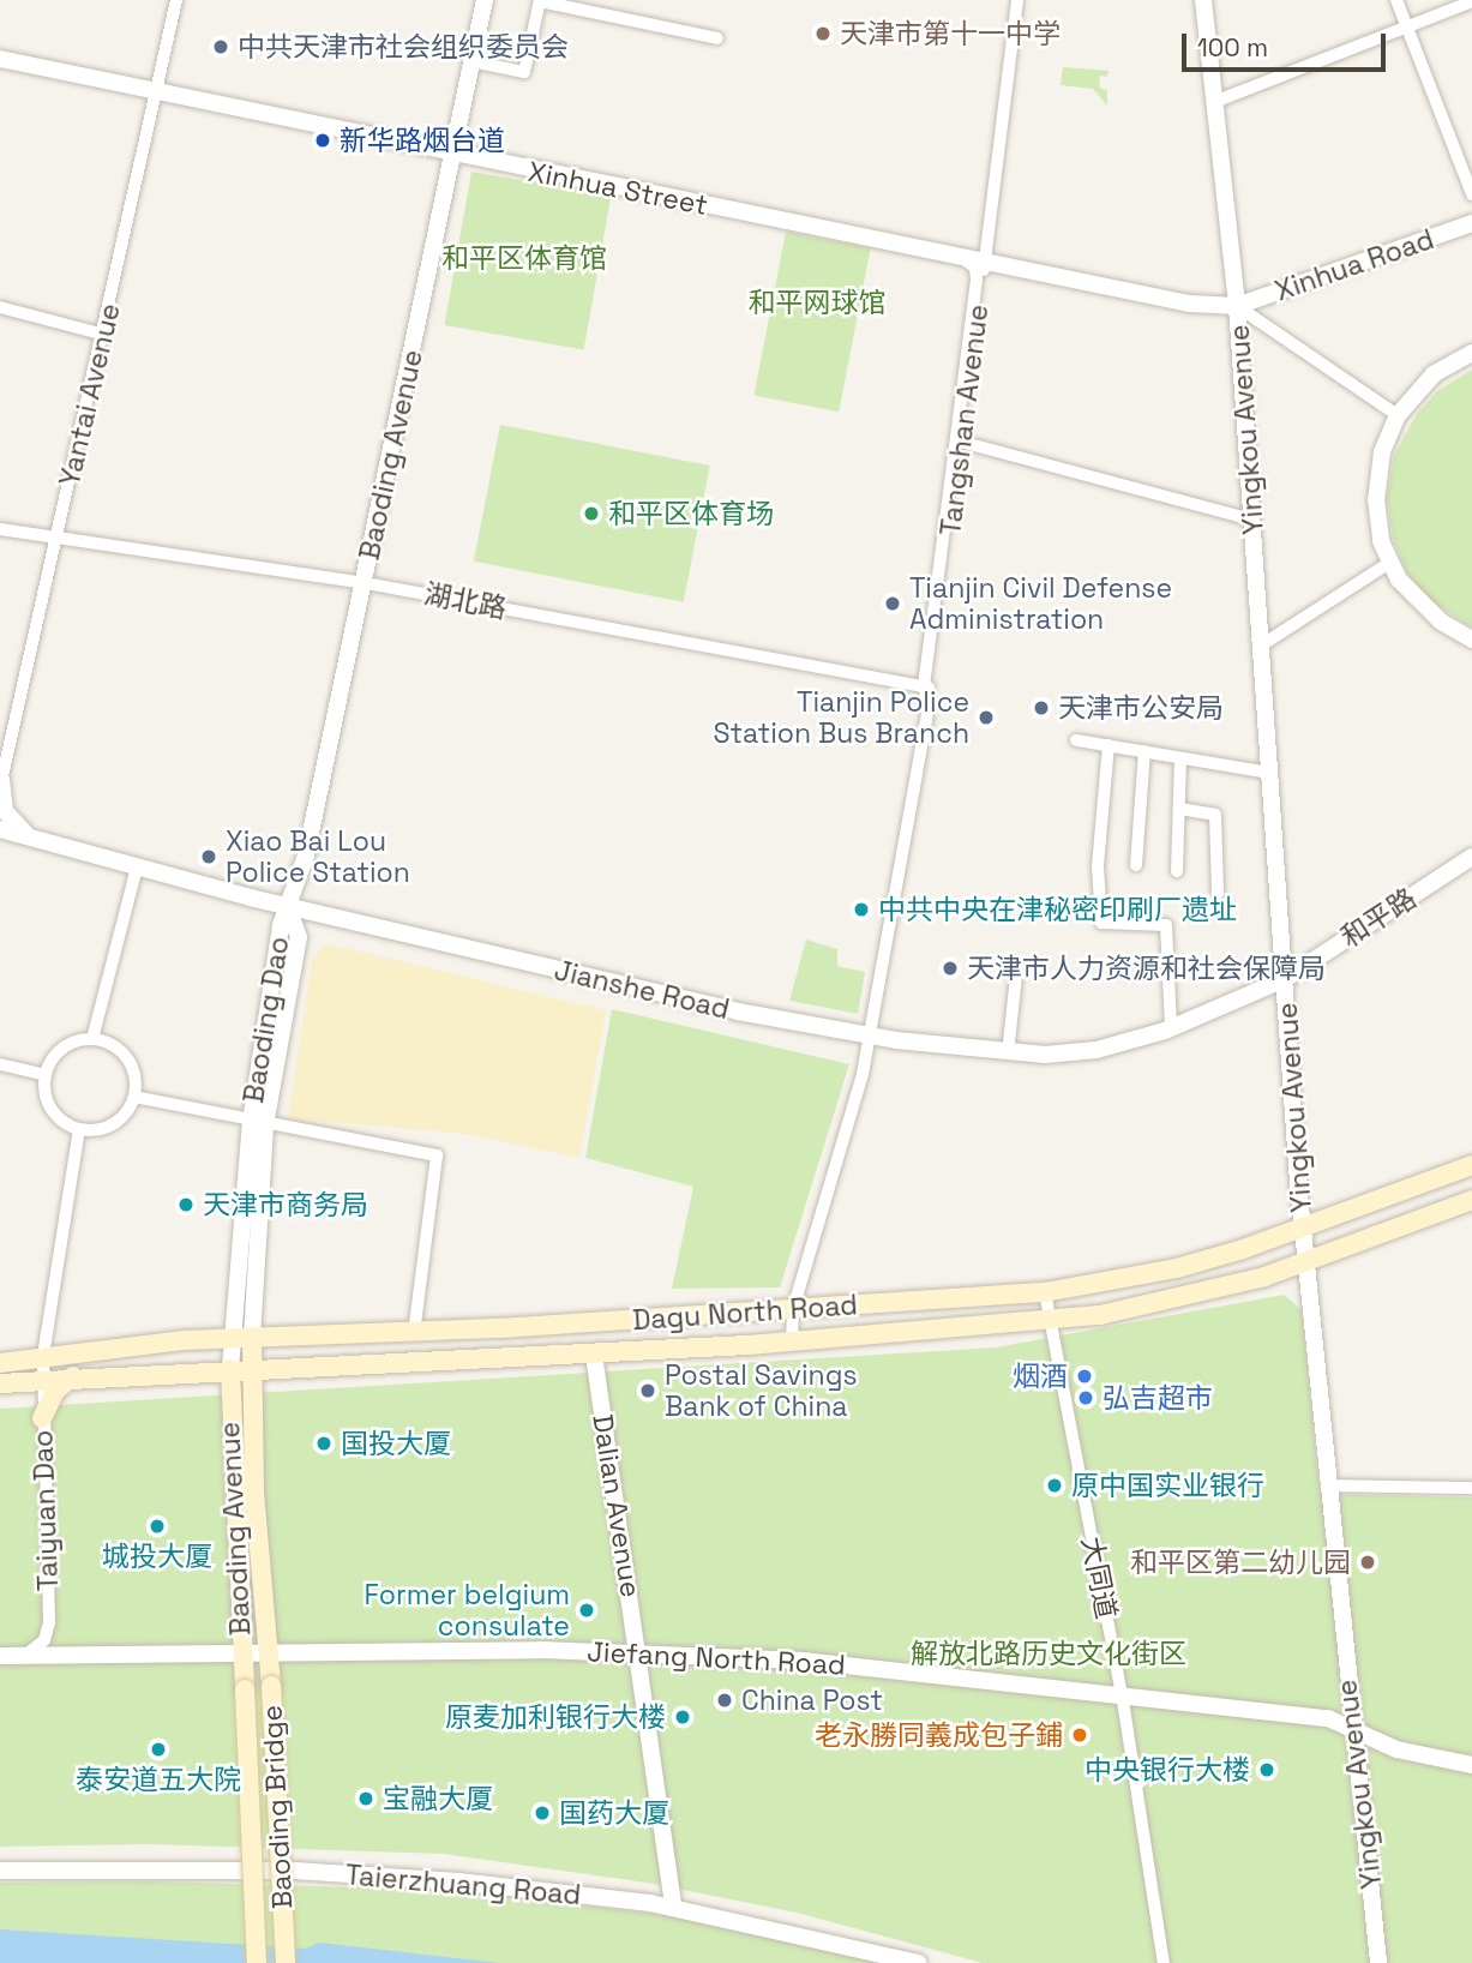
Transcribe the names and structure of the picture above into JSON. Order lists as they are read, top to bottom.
{
  "streets": {
    "main road": ["Baoding Avenue", "Dagu North Road", "Baoding Bridge"],
    "street": [
      "Xinhua Street",
      "Xinhua Road",
      "Yantai Avenue",
      "Tangshan Avenue",
      "Yingkou Avenue",
      "湖北路",
      "和平路",
      "Jianshe Road",
      "Baoding Dao",
      "Dalian Avenue",
      "Taiyuan Dao",
      "大同道",
      "Jiefang North Road",
      "Taierzhuang Road"
    ]
  },
  "crossings": [
    ["Xinhua Street", "Xinhua Road"],
    ["Xinhua Street", "Yantai Avenue"],
    ["Xinhua Street", "Tangshan Avenue"],
    ["Xinhua Street", "Yingkou Avenue"],
    ["Xinhua Street", "Baoding Avenue"],
    ["Xinhua Road", "Yingkou Avenue"],
    ["Yantai Avenue", "湖北路"],
    ["Tangshan Avenue", "湖北路"],
    ["Tangshan Avenue", "Jianshe Road"],
    ["Tangshan Avenue", "Dagu North Road"],
    ["Yingkou Avenue", "和平路"],
    ["Yingkou Avenue", "Jianshe Road"],
    ["Yingkou Avenue", "Dagu North Road"],
    ["Yingkou Avenue", "Jiefang North Road"],
    ["Baoding Avenue", "湖北路"],
    ["Baoding Avenue", "Jianshe Road"],
    ["Baoding Avenue", "Baoding Dao"],
    ["Baoding Avenue", "Jiefang North Road"],
    ["Baoding Avenue", "Baoding Bridge"],
    ["和平路", "Jianshe Road"],
    ["Jianshe Road", "Baoding Dao"],
    ["Baoding Dao", "Dagu North Road"],
    ["Dagu North Road", "Dalian Avenue"],
    ["Dagu North Road", "Taiyuan Dao"],
    ["Dagu North Road", "大同道"],
    ["Dalian Avenue", "Jiefang North Road"],
    ["Dalian Avenue", "Taierzhuang Road"],
    ["Taiyuan Dao", "Jiefang North Road"],
    ["大同道", "Jiefang North Road"],
    ["Jiefang North Road", "Baoding Bridge"]
  ],
  "parks": ["和平区体育馆", "和平网球馆", "解放北路历史文化街区"],
  "places": [
    "天津市第十一中学",
    "中共天津市社会组织委员会",
    "新华路烟台道",
    "和平区体育场",
    "Tianjin Civil Defense Administration",
    "天津市公安局",
    "Tianjin Police Station Bus Branch",
    "Xiao Bai Lou Police Station",
    "中共中央在津秘密印刷厂遗址",
    "天津市人力资源和社会保障局",
    "天津市商务局",
    "烟酒",
    "Postal Savings Bank of China",
    "弘吉超市",
    "国投大厦",
    "原中国实业银行",
    "城投大厦",
    "和平区第二幼儿园",
    "Former belgium consulate",
    "China Post",
    "原麦加利银行大楼",
    "老永勝同義成包子鋪",
    "泰安道五大院",
    "中央银行大楼",
    "宝融大厦",
    "国药大厦"
  ],
  "scale_bar": "100 m"
}
